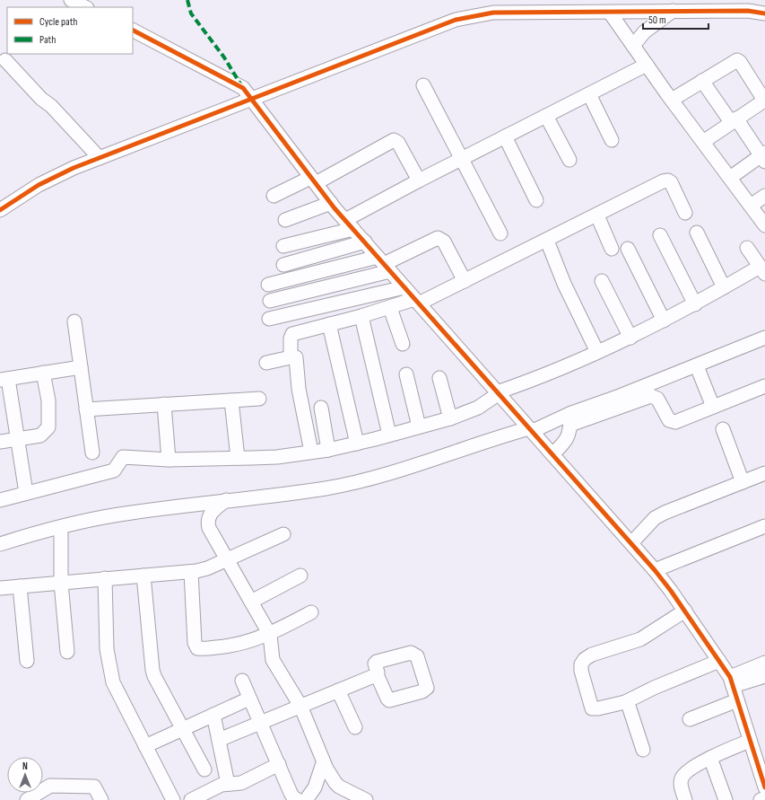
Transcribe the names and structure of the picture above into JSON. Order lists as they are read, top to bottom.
{
  "legend": ["Cycle path", "Path"],
  "scale_bar": "50 m",
  "north": "top"
}
